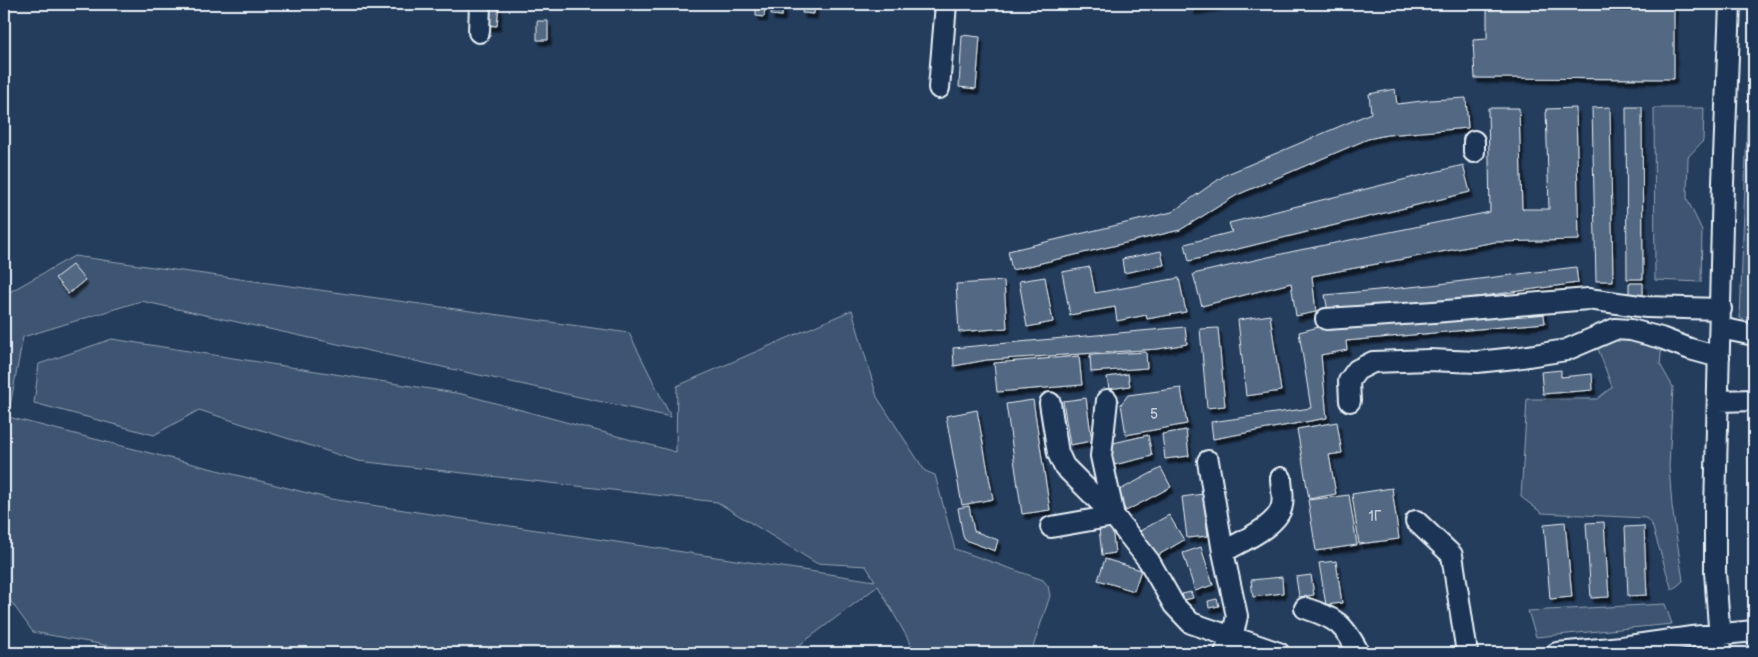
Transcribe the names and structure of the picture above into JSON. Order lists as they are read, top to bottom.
{
  "house_numbers": ["5", "1Г"]
}
